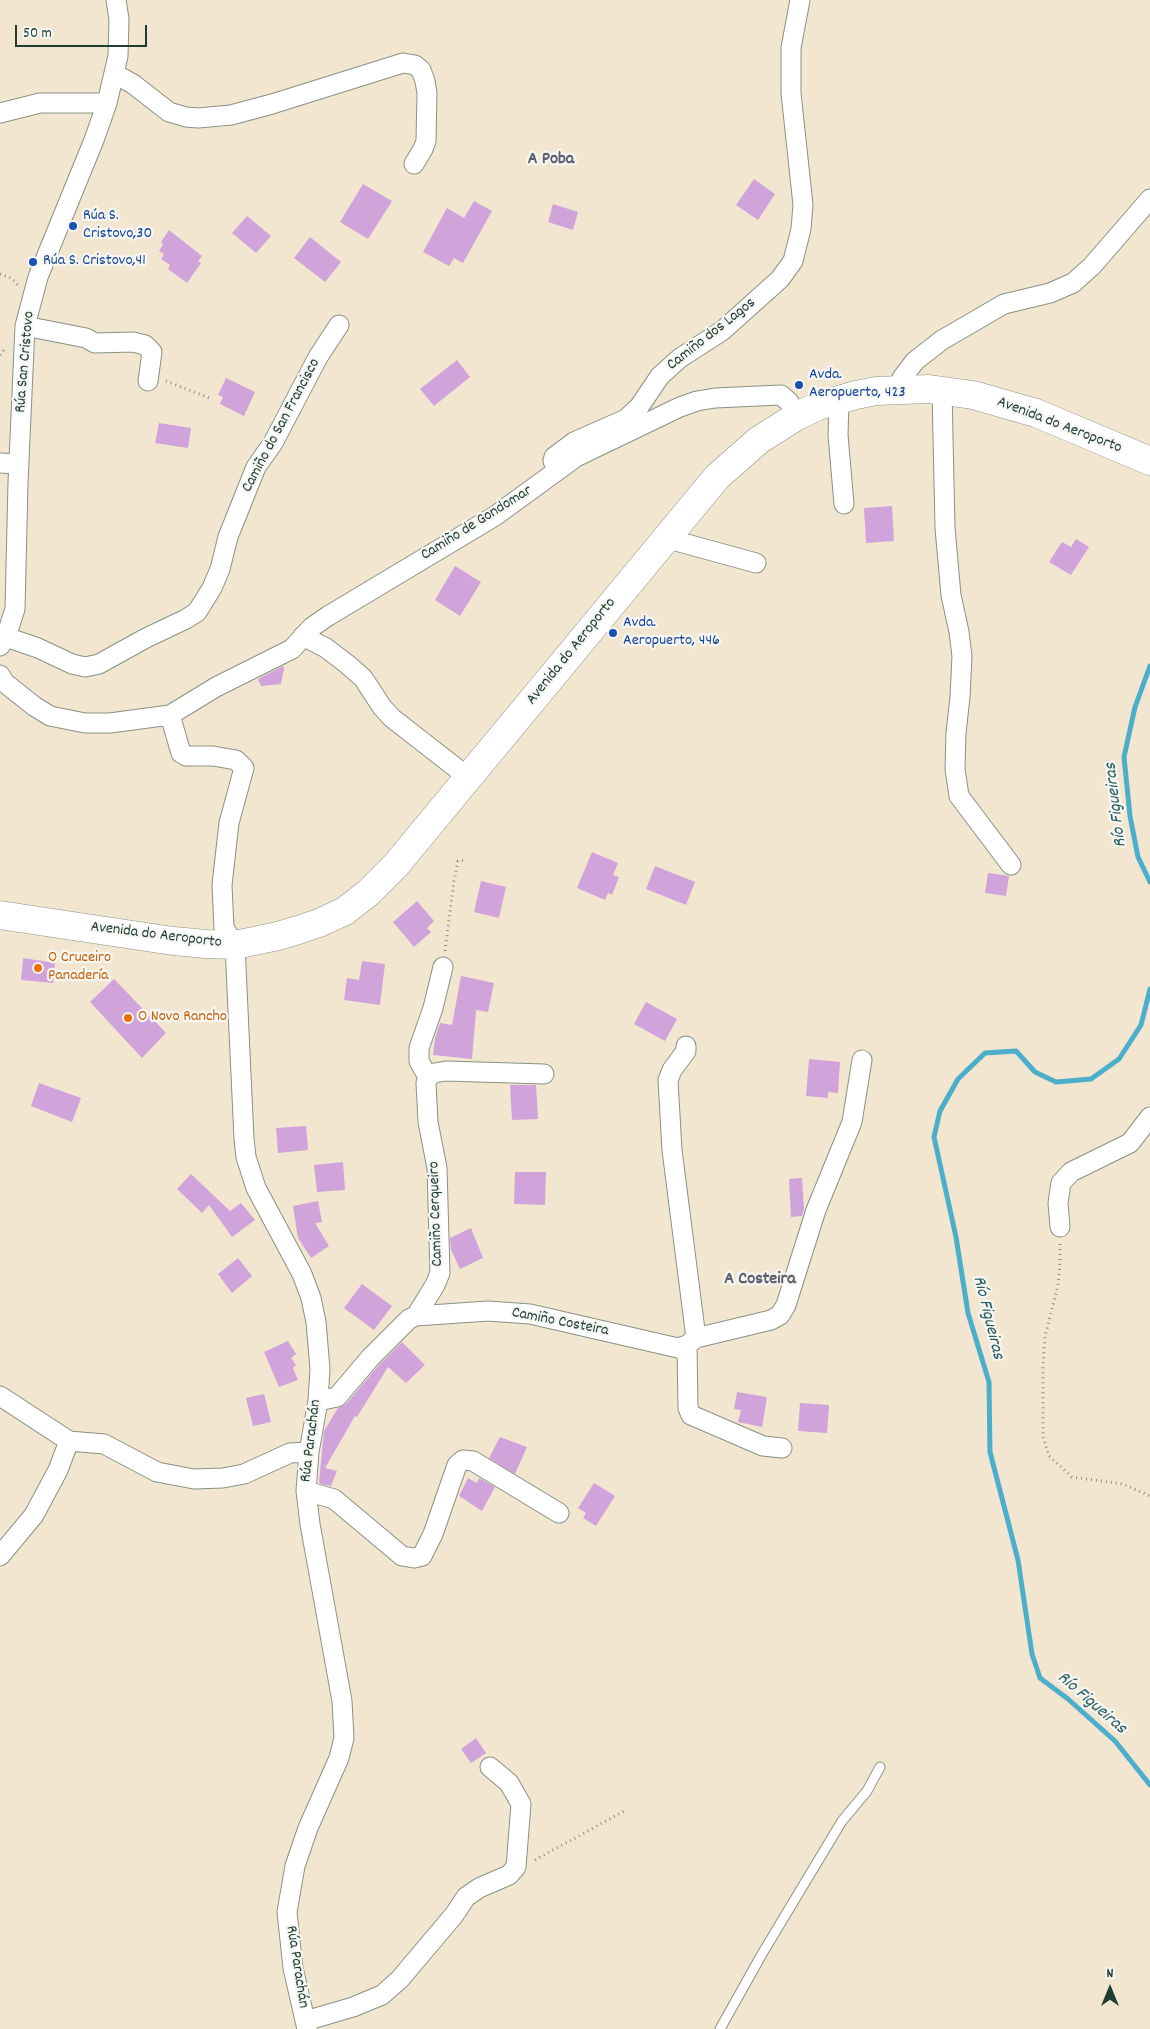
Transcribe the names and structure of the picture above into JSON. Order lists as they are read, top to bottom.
{
  "streets": {
    "main road": ["Avenida do Aeroporto"],
    "street": [
      "Camiño dos Lagos",
      "Rúa San Cristovo",
      "Camiño do San Francisco",
      "Camiño de Gondomar",
      "Camiño Cerqueiro",
      "Camiño Costeira",
      "Rúa Parachán"
    ]
  },
  "crossings": [
    ["Camiño dos Lagos", "Camiño de Gondomar"],
    ["Rúa San Cristovo", "Camiño do San Francisco"],
    ["Avenida do Aeroporto", "Camiño de Gondomar"],
    ["Avenida do Aeroporto", "Rúa Parachán"],
    ["Camiño Cerqueiro", "Camiño Costeira"]
  ],
  "districts": ["A Poba", "A Costeira"],
  "water": ["Río Figueiras"],
  "places": [
    "Rúa S. Cristovo,30",
    "Rúa S. Cristovo,41",
    "Avda. Aeropuerto, 423",
    "Avda. Aeropuerto, 446",
    "O Cruceiro Panadería",
    "O Novo Rancho"
  ],
  "scale_bar": "50 m",
  "north": "top"
}
